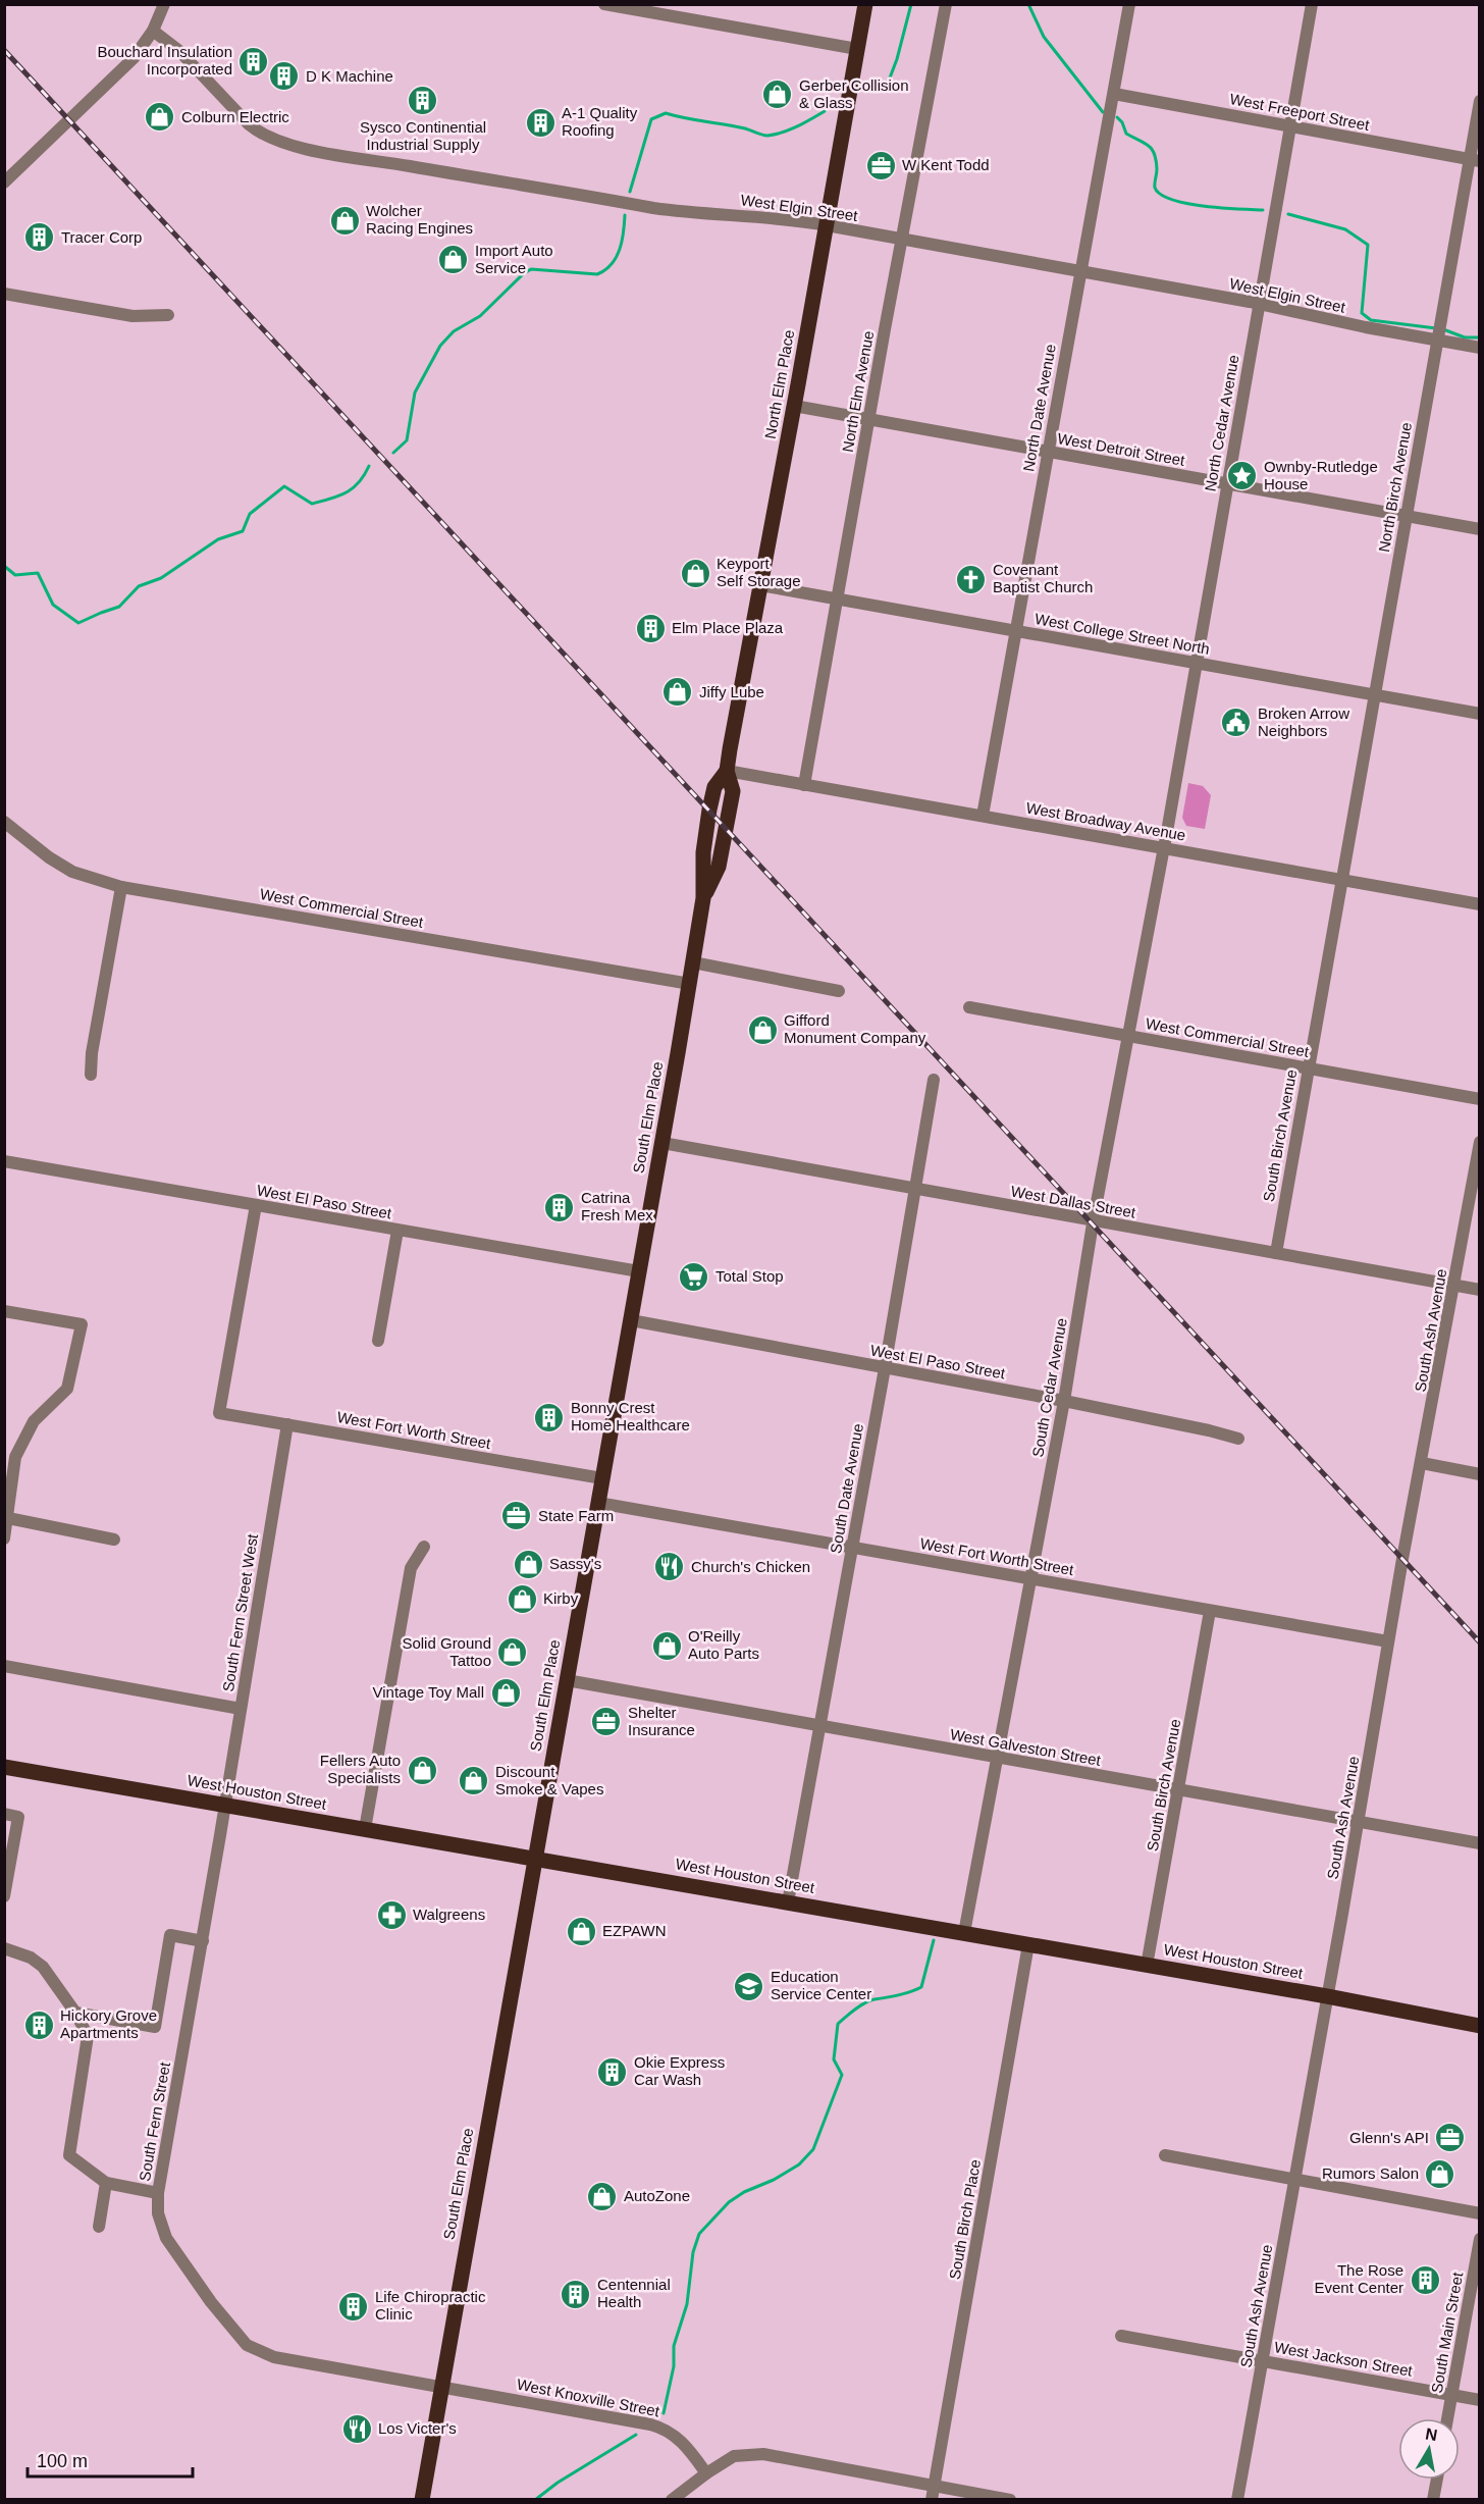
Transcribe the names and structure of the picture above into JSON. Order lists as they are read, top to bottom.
{
  "streets": {
    "main road": ["North Elm Place", "South Elm Place", "West Houston Street"],
    "street": [
      "West Freeport Street",
      "West Elgin Street",
      "North Elm Avenue",
      "North Date Avenue",
      "North Cedar Avenue",
      "West Detroit Street",
      "North Birch Avenue",
      "West College Street North",
      "West Broadway Avenue",
      "West Commercial Street",
      "South Birch Avenue",
      "West El Paso Street",
      "West Dallas Street",
      "South Ash Avenue",
      "South Cedar Avenue",
      "West Fort Worth Street",
      "South Date Avenue",
      "South Fern Street West",
      "West Galveston Street",
      "South Fern Street",
      "South Birch Place",
      "South Main Street",
      "West Jackson Street",
      "West Knoxville Street"
    ]
  },
  "crossings": [
    ["West Freeport Street", "North Date Avenue"],
    ["West Freeport Street", "North Cedar Avenue"],
    ["West Freeport Street", "North Birch Avenue"],
    ["West Elgin Street", "North Elm Place"],
    ["West Elgin Street", "North Elm Avenue"],
    ["West Elgin Street", "North Date Avenue"],
    ["West Elgin Street", "North Cedar Avenue"],
    ["West Elgin Street", "North Birch Avenue"],
    ["North Elm Place", "West Detroit Street"],
    ["North Elm Place", "West College Street North"],
    ["North Elm Place", "West Broadway Avenue"],
    ["North Elm Place", "South Elm Place"],
    ["North Elm Avenue", "West Detroit Street"],
    ["North Elm Avenue", "West College Street North"],
    ["North Elm Avenue", "West Broadway Avenue"],
    ["North Date Avenue", "West Detroit Street"],
    ["North Date Avenue", "West College Street North"],
    ["North Date Avenue", "West Broadway Avenue"],
    ["North Cedar Avenue", "West Detroit Street"],
    ["North Cedar Avenue", "West College Street North"],
    ["North Cedar Avenue", "West Broadway Avenue"],
    ["North Cedar Avenue", "South Cedar Avenue"],
    ["West Detroit Street", "North Birch Avenue"],
    ["North Birch Avenue", "West College Street North"],
    ["North Birch Avenue", "West Broadway Avenue"],
    ["North Birch Avenue", "South Birch Avenue"],
    ["West Broadway Avenue", "South Elm Place"],
    ["West Broadway Avenue", "South Birch Avenue"],
    ["West Broadway Avenue", "South Cedar Avenue"],
    ["West Commercial Street", "South Elm Place"],
    ["West Commercial Street", "South Birch Avenue"],
    ["West Commercial Street", "South Cedar Avenue"],
    ["South Elm Place", "West El Paso Street"],
    ["South Elm Place", "West Dallas Street"],
    ["South Elm Place", "West Fort Worth Street"],
    ["South Elm Place", "West Galveston Street"],
    ["South Elm Place", "West Houston Street"],
    ["South Elm Place", "West Knoxville Street"],
    ["South Birch Avenue", "West Dallas Street"],
    ["South Birch Avenue", "West Fort Worth Street"],
    ["South Birch Avenue", "West Galveston Street"],
    ["South Birch Avenue", "West Houston Street"],
    ["West El Paso Street", "South Cedar Avenue"],
    ["West El Paso Street", "West Fort Worth Street"],
    ["West El Paso Street", "South Date Avenue"],
    ["West Dallas Street", "South Ash Avenue"],
    ["West Dallas Street", "South Cedar Avenue"],
    ["West Dallas Street", "South Date Avenue"],
    ["South Ash Avenue", "West Fort Worth Street"],
    ["South Ash Avenue", "West Galveston Street"],
    ["South Ash Avenue", "West Houston Street"],
    ["South Ash Avenue", "West Jackson Street"],
    ["South Cedar Avenue", "West Fort Worth Street"],
    ["South Cedar Avenue", "West Galveston Street"],
    ["South Cedar Avenue", "West Houston Street"],
    ["West Fort Worth Street", "South Date Avenue"],
    ["West Fort Worth Street", "South Fern Street West"],
    ["South Date Avenue", "West Galveston Street"],
    ["South Date Avenue", "West Houston Street"],
    ["South Fern Street West", "West Houston Street"],
    ["South Fern Street West", "South Fern Street"],
    ["West Houston Street", "South Fern Street"],
    ["West Houston Street", "South Birch Place"],
    ["South Fern Street", "West Knoxville Street"],
    ["South Main Street", "West Jackson Street"]
  ],
  "places": {
    "building": [
      "Bouchard Insulation Incorporated",
      "D K Machine",
      "Sysco Continential Industrial Supply",
      "A-1 Quality Roofing",
      "Tracer Corp",
      "Elm Place Plaza",
      "Catrina Fresh Mex",
      "Bonny Crest Home Healthcare",
      "Hickory Grove Apartments",
      "Okie Express Car Wash",
      "The Rose Event Center",
      "Centennial Health",
      "Life Chiropractic Clinic"
    ],
    "shop": [
      "Gerber Collision & Glass",
      "Colburn Electric",
      "Wolcher Racing Engines",
      "Import Auto Service",
      "Keyport Self Storage",
      "Jiffy Lube",
      "Gifford Monument Company",
      "Sassy's",
      "Kirby",
      "O'Reilly Auto Parts",
      "Solid Ground Tattoo",
      "Vintage Toy Mall",
      "Fellers Auto Specialists",
      "Discount Smoke & Vapes",
      "EZPAWN",
      "Rumors Salon",
      "AutoZone"
    ],
    "office": [
      "W Kent Todd",
      "State Farm",
      "Shelter Insurance",
      "Glenn's API"
    ],
    "place": ["Ownby-Rutledge House"],
    "church": ["Covenant Baptist Church"],
    "public building": ["Broken Arrow Neighbors"],
    "supermarket": ["Total Stop"],
    "restaurant": ["Church's Chicken", "Los Victer's"],
    "pharmacy": ["Walgreens"],
    "school or university": ["Education Service Center"]
  },
  "scale_bar": "100 m",
  "north": "top"
}
